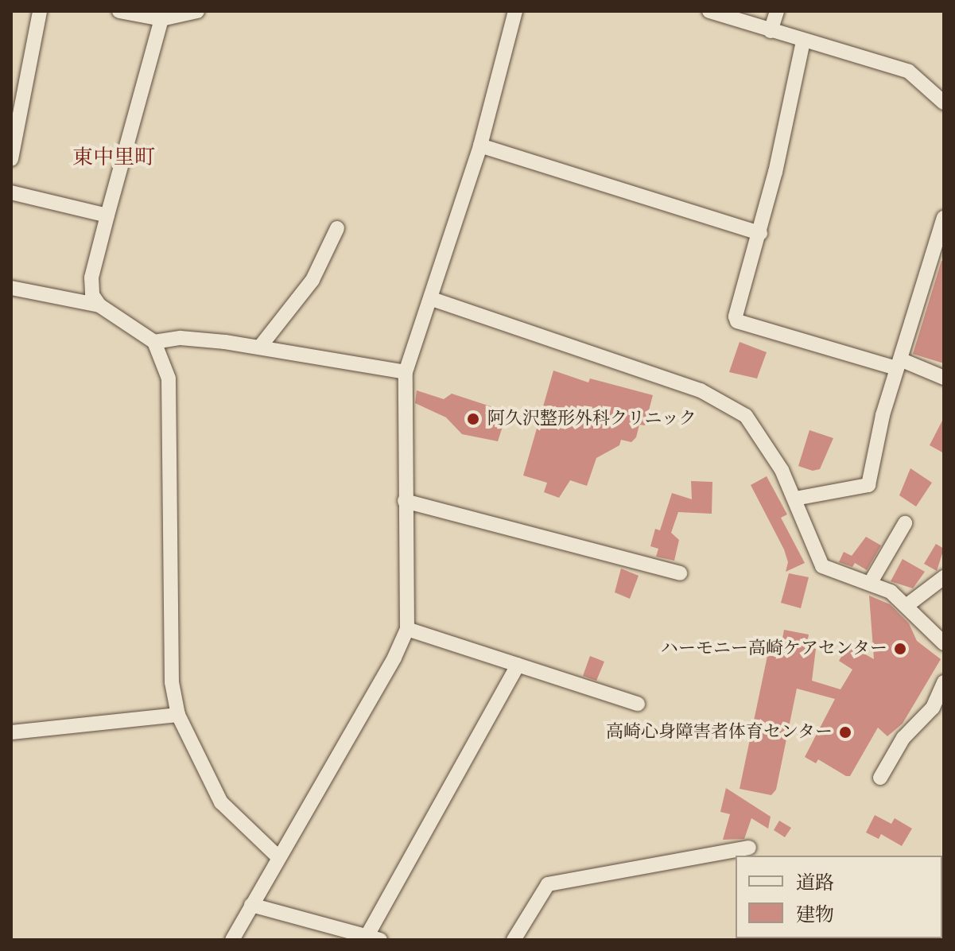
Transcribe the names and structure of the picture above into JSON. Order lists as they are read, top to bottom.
{
  "districts": ["東中里町"],
  "places": ["阿久沢整形外科クリニック", "ハーモニー高崎ケアセンター", "高崎心身障害者体育センター"],
  "legend": ["道路", "建物"]
}
